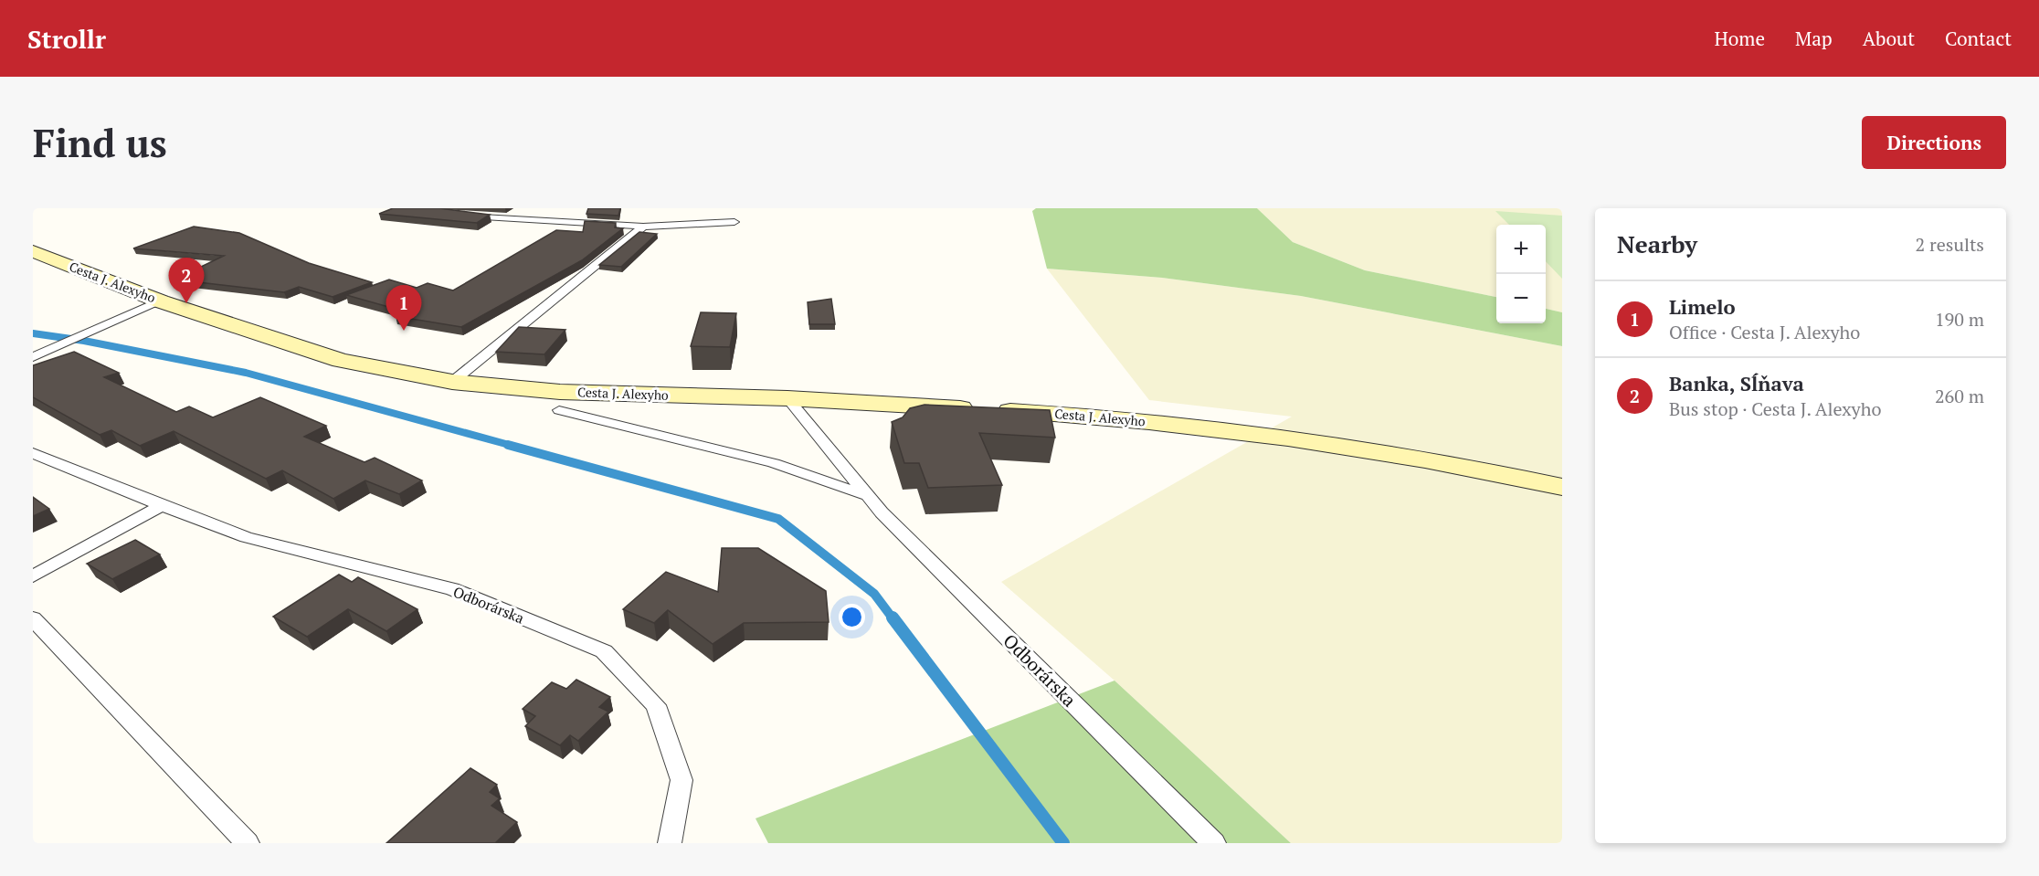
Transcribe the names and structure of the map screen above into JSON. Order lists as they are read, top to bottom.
{
  "streets": {
    "main road": ["Cesta J. Alexyho"],
    "lane": ["Odborárska"]
  },
  "crossings": [
    ["Cesta J. Alexyho", "Odborárska"]
  ],
  "page": {
    "header": "Strollr",
    "nav": [
      "Home",
      "Map",
      "About",
      "Contact"
    ],
    "buttons": "Directions",
    "title": "Find us",
    "heading": ["Nearby", "2 results"],
    "map_buttons": ["+", "−"],
    "pins": ["2", "1"],
    "list": [
      {
        "mark": "1",
        "name": "Limelo",
        "note": "Office · Cesta J. Alexyho",
        "value": "190 m"
      },
      {
        "mark": "2",
        "name": "Banka, Sĺňava",
        "note": "Bus stop · Cesta J. Alexyho",
        "value": "260 m"
      }
    ]
  }
}
